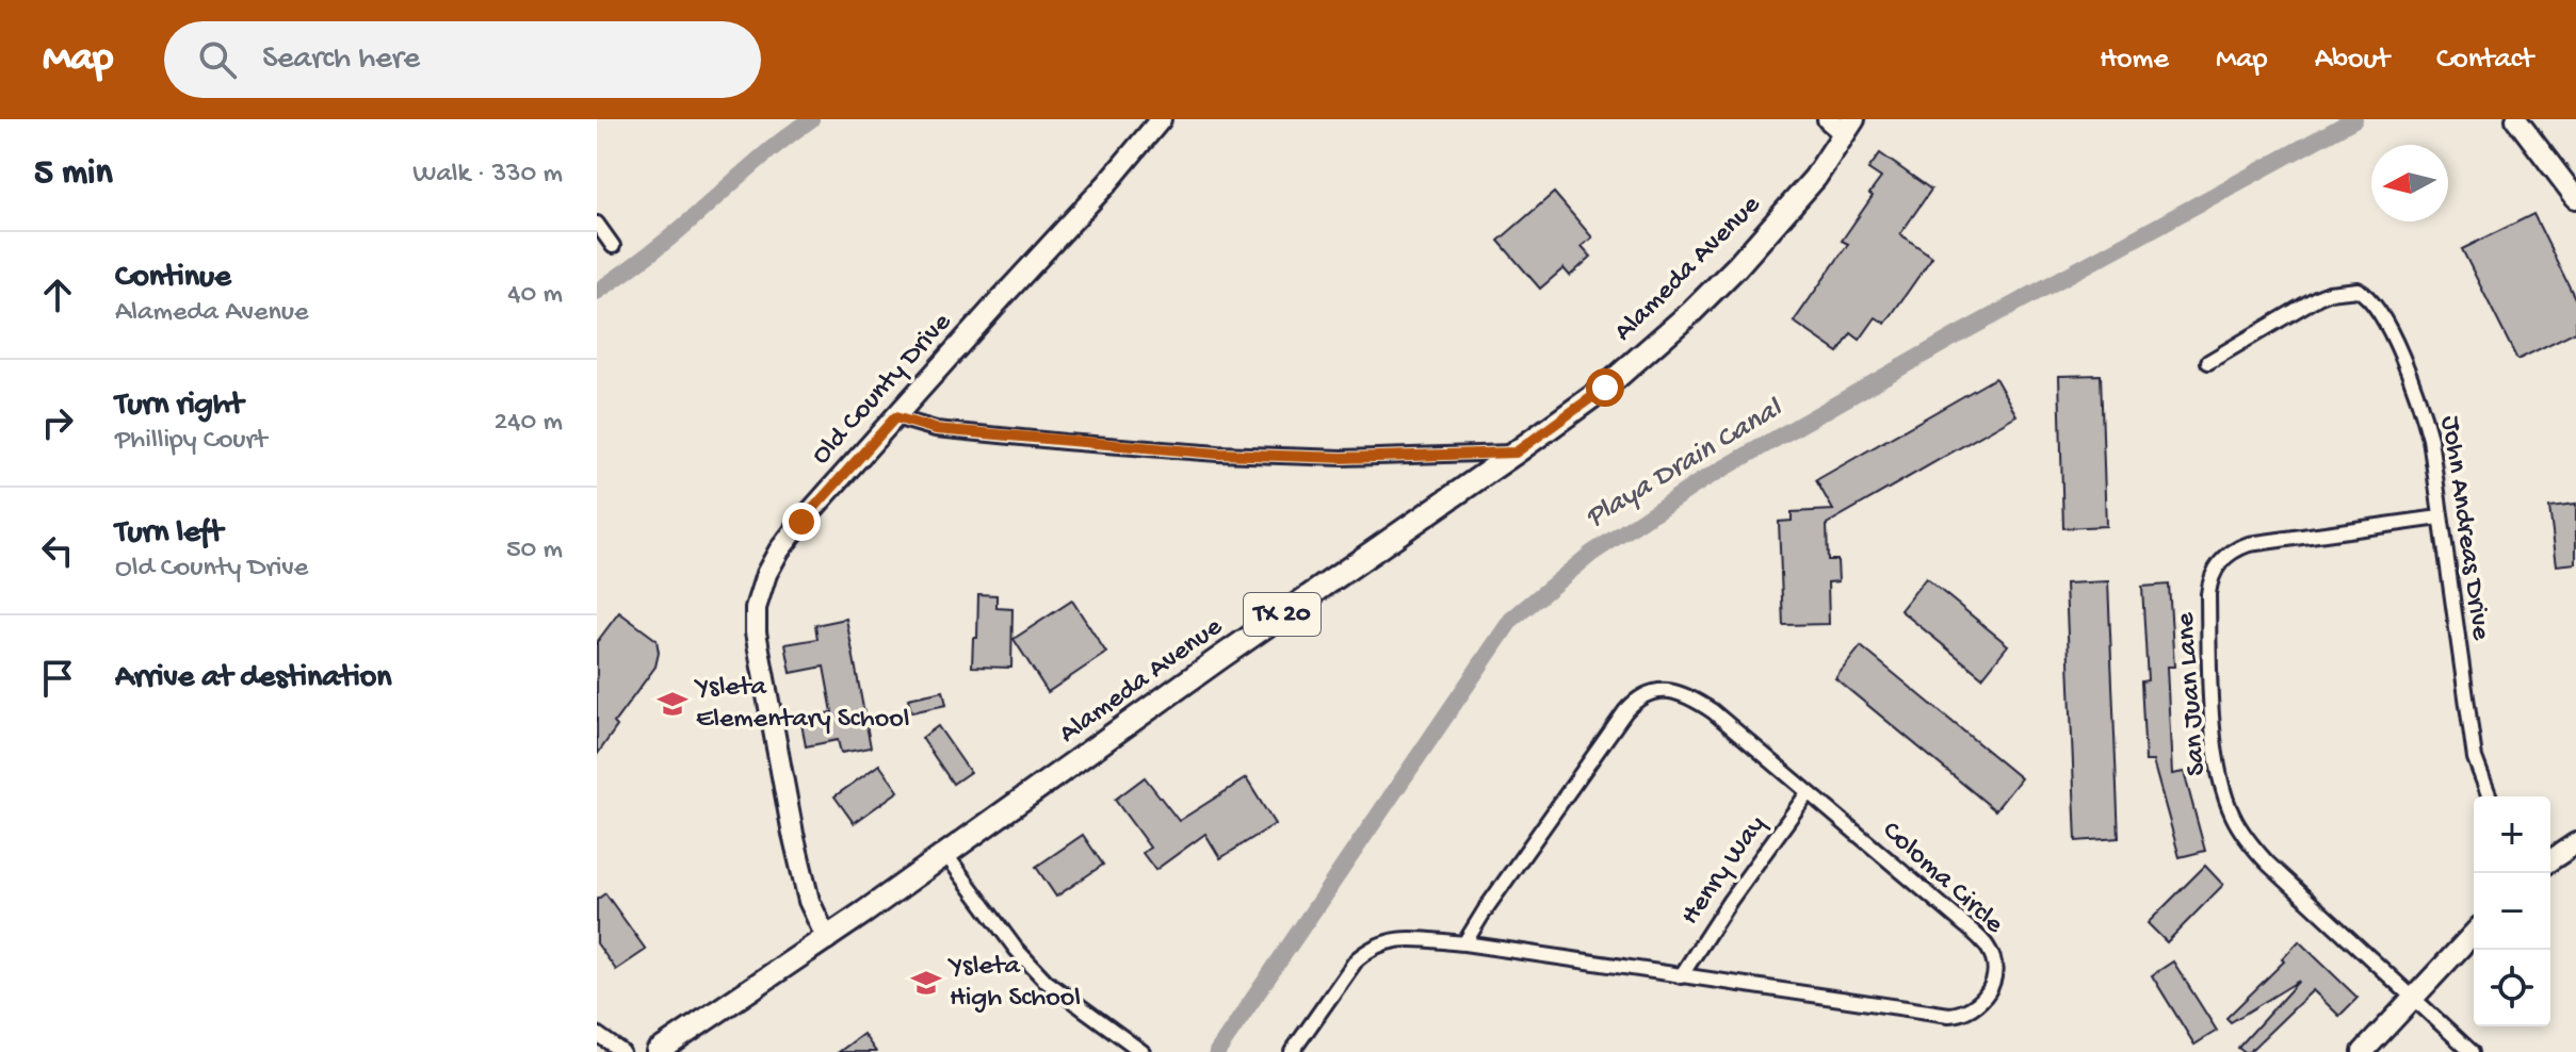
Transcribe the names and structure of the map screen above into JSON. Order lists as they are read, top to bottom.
{
  "streets": {
    "main road": ["Alameda Avenue", "TX 20"],
    "street": [
      "Old County Drive",
      "John Andreas Drive",
      "San Juan Lane",
      "Henry Way",
      "Coloma Circle"
    ]
  },
  "crossings": [
    ["Alameda Avenue", "Old County Drive"],
    ["John Andreas Drive", "San Juan Lane"],
    ["Henry Way", "Coloma Circle"]
  ],
  "water": ["Playa Drain Canal"],
  "places": {
    "school or university": ["Ysleta Elementary School", "Ysleta High School"]
  },
  "north": "left",
  "page": {
    "header": "Map",
    "search": "Search here",
    "nav": [
      "Home",
      "Map",
      "About",
      "Contact"
    ],
    "heading": ["5 min", "Walk · 330 m"],
    "list": [
      ["Continue", "Alameda Avenue", "40 m"],
      ["Turn right", "Phillipy Court", "240 m"],
      ["Turn left", "Old County Drive", "50 m"],
      "Arrive at destination"
    ],
    "map_buttons": ["+", "−"]
  }
}
